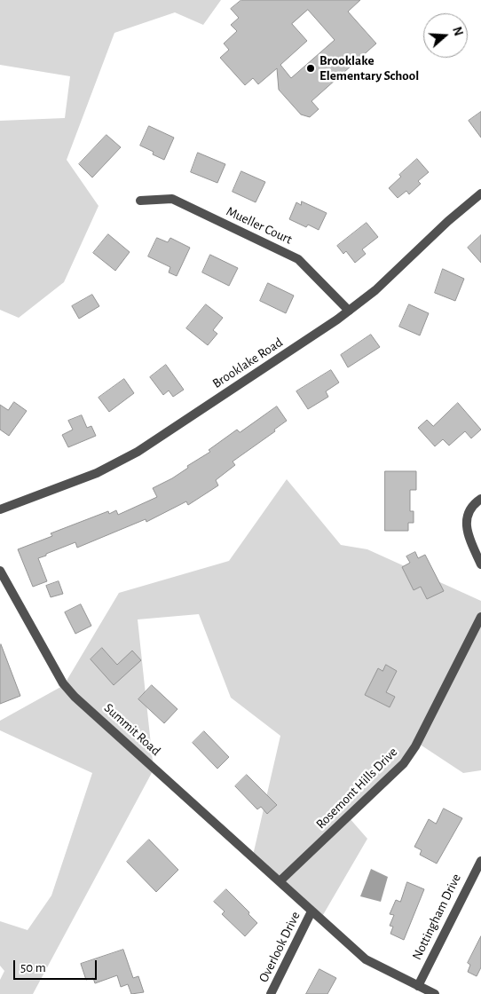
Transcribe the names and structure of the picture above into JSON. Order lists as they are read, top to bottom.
{
  "streets": {
    "street": [
      "Mueller Court",
      "Brooklake Road",
      "Summit Road",
      "Rosemont Hills Drive",
      "Nottingham Drive",
      "Overlook Drive"
    ]
  },
  "crossings": [
    ["Mueller Court", "Brooklake Road"],
    ["Summit Road", "Rosemont Hills Drive"]
  ],
  "places": ["Brooklake Elementary School"],
  "scale_bar": "50 m",
  "north": "right"
}
